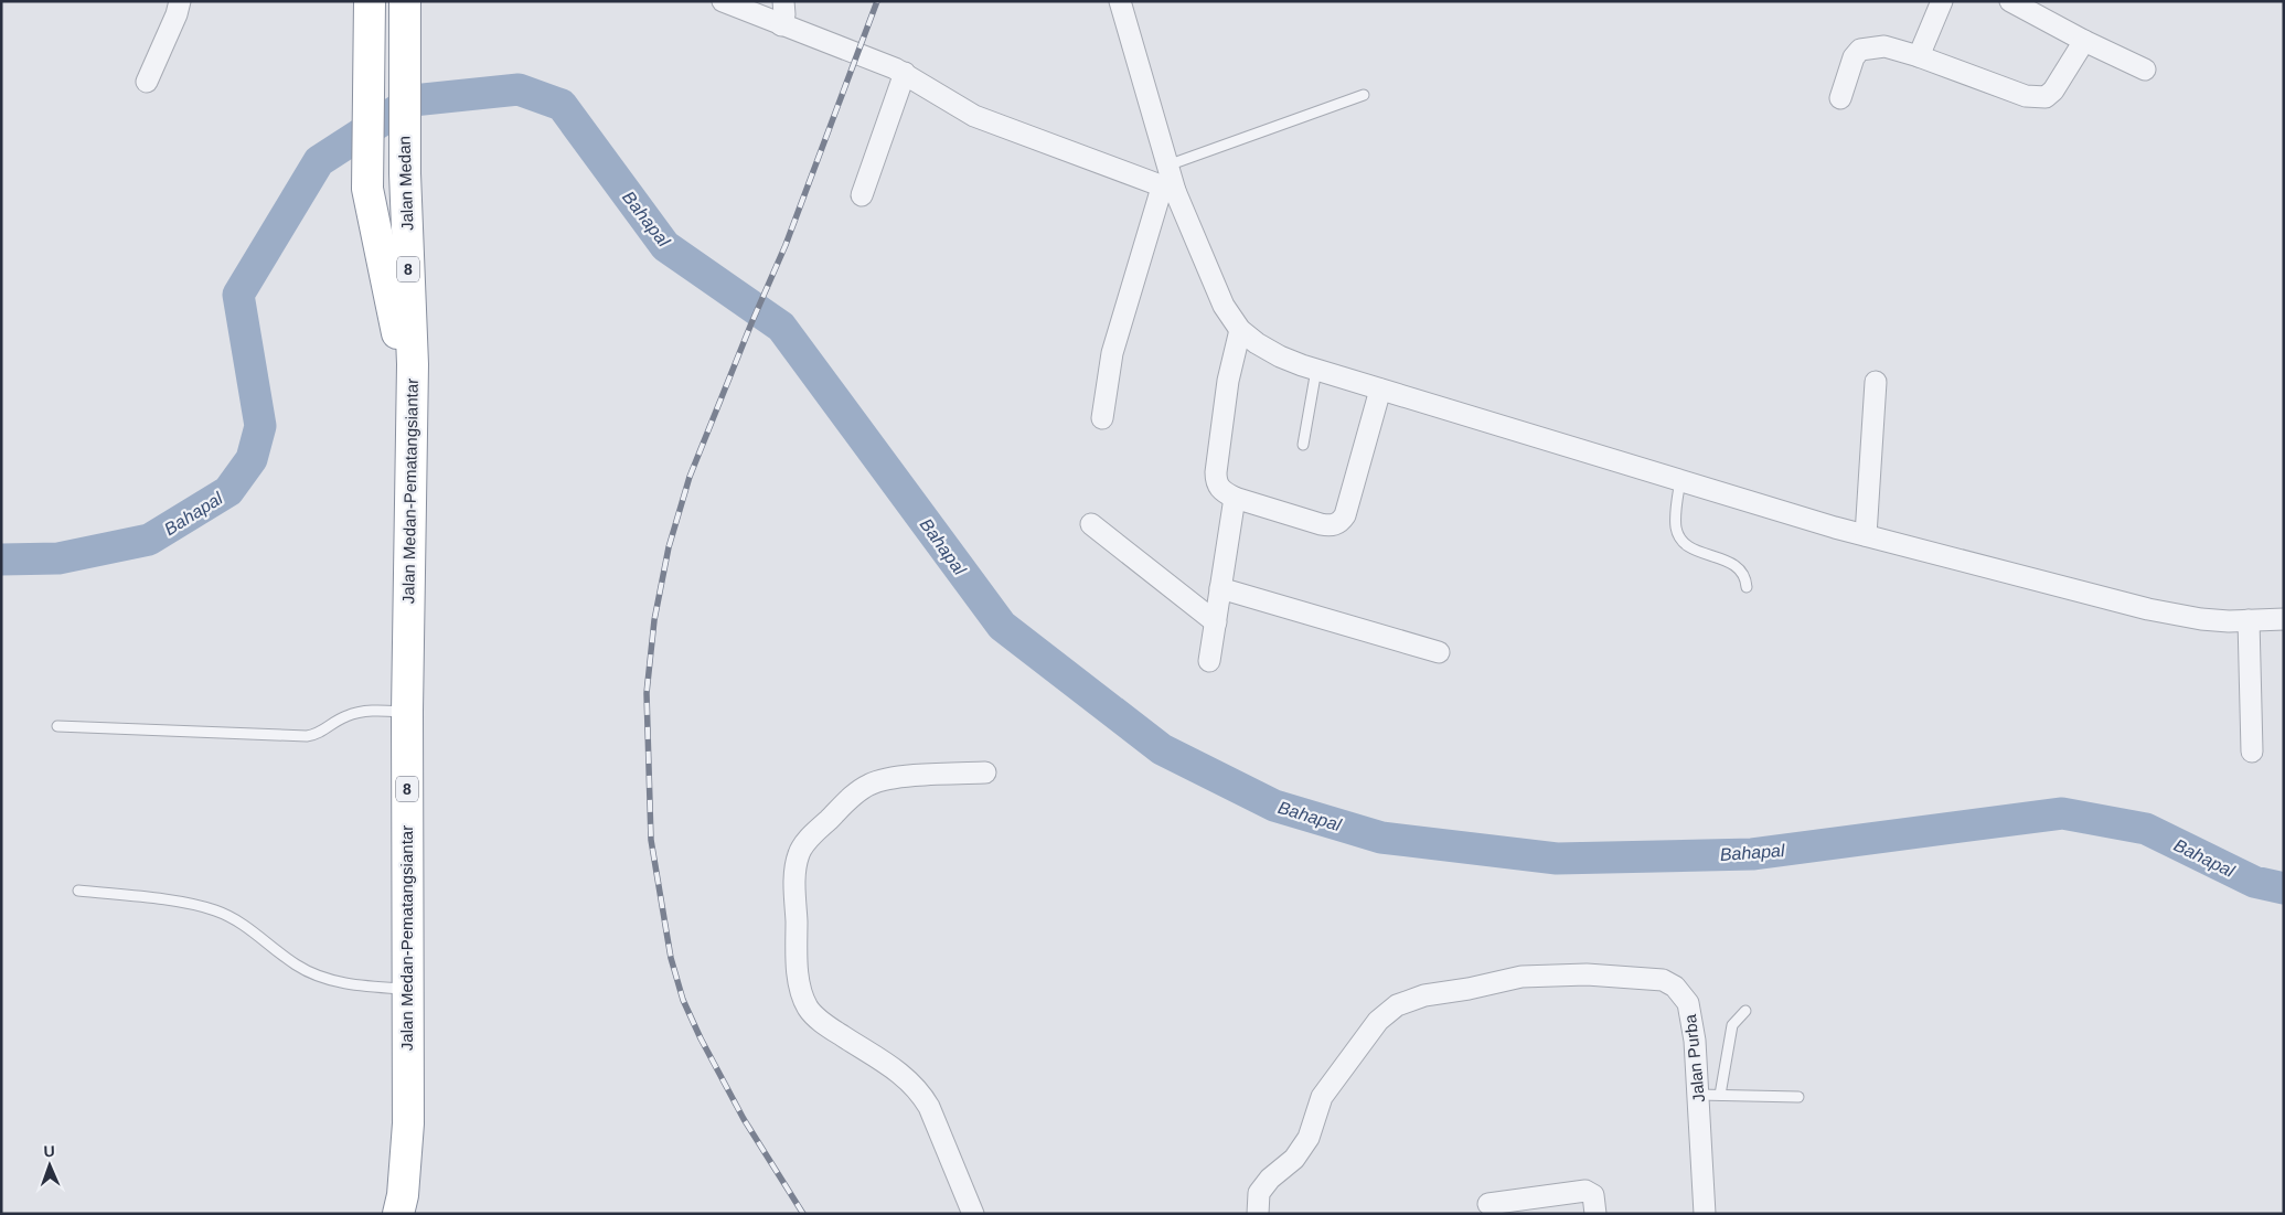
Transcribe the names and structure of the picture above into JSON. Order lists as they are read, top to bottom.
{
  "streets": {
    "highway": ["Jalan Medan", "8", "Jalan Medan-Pematangsiantar"],
    "street": ["Jalan Purba"]
  },
  "crossings": [
    ["Jalan Medan", "8"],
    ["Jalan Medan", "Jalan Medan-Pematangsiantar"],
    ["8", "Jalan Medan-Pematangsiantar"]
  ],
  "water": ["Bahapal"],
  "north": "top"
}
